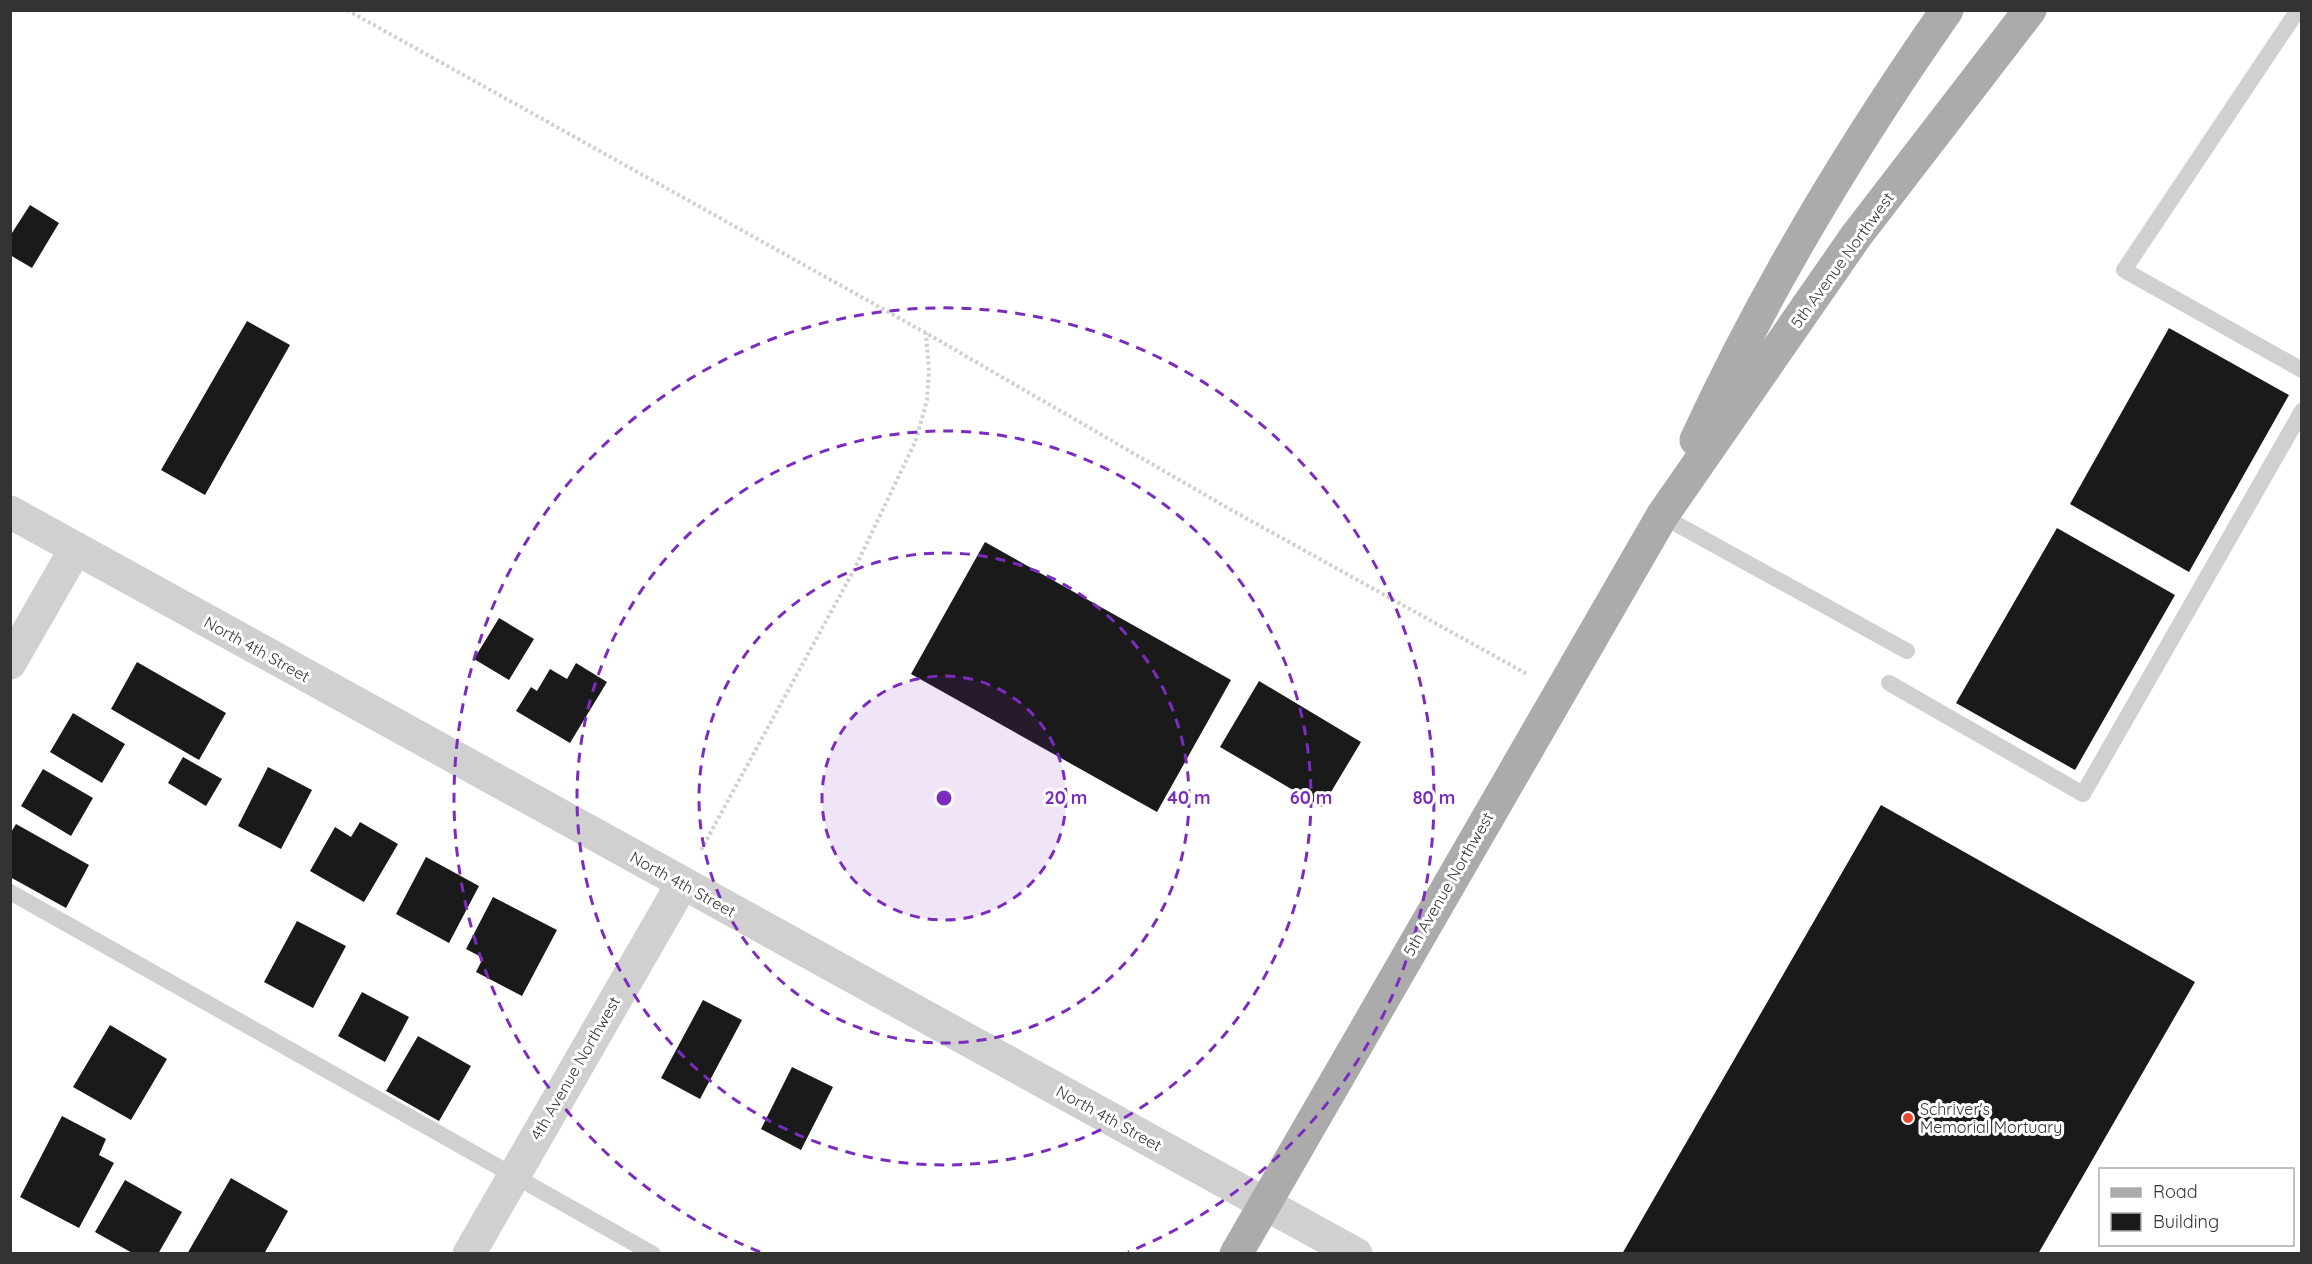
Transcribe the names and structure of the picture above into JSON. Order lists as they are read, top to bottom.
{
  "streets": {
    "main road": ["5th Avenue Northwest"],
    "street": ["North 4th Street", "4th Avenue Northwest"]
  },
  "crossings": [
    ["5th Avenue Northwest", "North 4th Street"],
    ["North 4th Street", "4th Avenue Northwest"]
  ],
  "places": ["Schriver's Memorial Mortuary"],
  "legend": ["Road", "Building"],
  "rings": [
    "20 m",
    "40 m",
    "60 m",
    "80 m"
  ]
}
